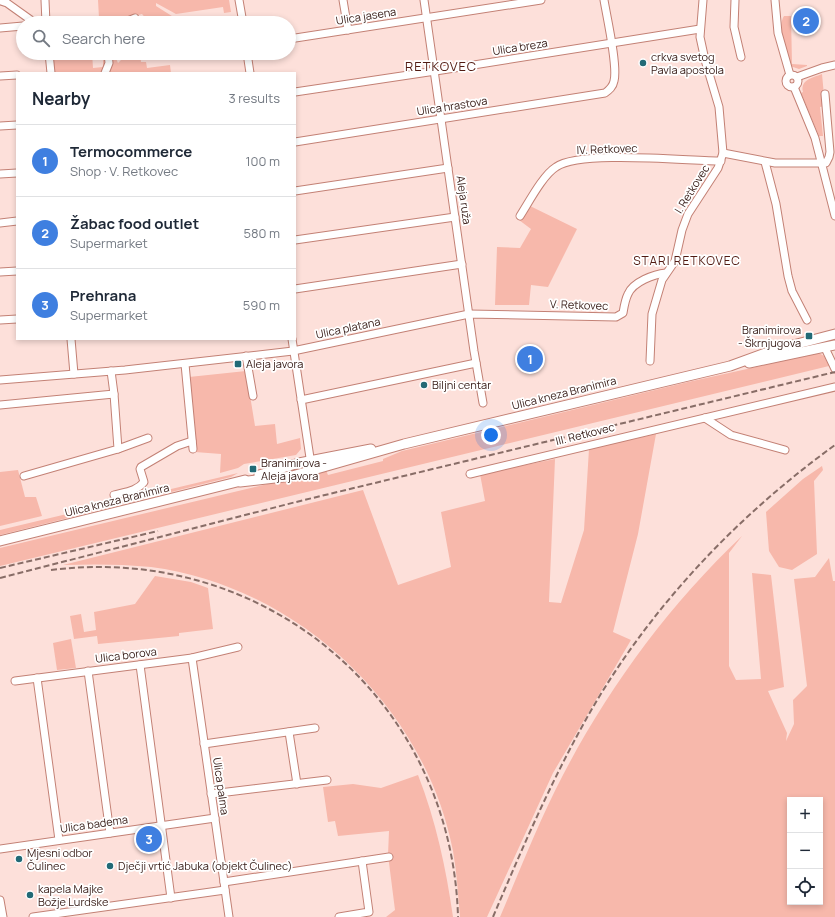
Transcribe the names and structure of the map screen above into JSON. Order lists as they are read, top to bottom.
{
  "streets": {
    "main road": ["Ulica kneza Branimira"],
    "street": [
      "Ulica jasena",
      "Ulica breza",
      "Ulica hrastova",
      "IV. Retkovec",
      "I. Retkovec",
      "Aleja ruža",
      "V. Retkovec",
      "Ulica platana",
      "III. Retkovec",
      "Ulica borova",
      "Ulica palma",
      "Ulica badema"
    ]
  },
  "crossings": [
    ["Ulica jasena", "Aleja ruža"],
    ["Ulica breza", "Ulica hrastova"],
    ["Ulica breza", "I. Retkovec"],
    ["Ulica breza", "Aleja ruža"],
    ["Ulica hrastova", "Aleja ruža"],
    ["IV. Retkovec", "I. Retkovec"],
    ["I. Retkovec", "V. Retkovec"],
    ["Aleja ruža", "V. Retkovec"],
    ["Aleja ruža", "Ulica platana"],
    ["V. Retkovec", "Ulica platana"],
    ["Ulica borova", "Ulica palma"],
    ["Ulica palma", "Ulica badema"]
  ],
  "districts": ["RETKOVEC", "STARI RETKOVEC"],
  "places": {
    "other": [
      "crkva svetog Pavla apostola",
      "Biljni centar",
      "Mjesni odbor Čulinec",
      "Dječji vrtić Jabuka (objekt Čulinec)",
      "kapela Majke Božje Lurdske"
    ],
    "transit": ["Branimirova - Škrnjugova", "Aleja javora", "Branimirova - Aleja javora"]
  },
  "page": {
    "pins": ["2", "1", "3"],
    "search": "Search here",
    "heading": ["Nearby", "3 results"],
    "list": [
      {
        "mark": "1",
        "name": "Termocommerce",
        "note": "Shop · V. Retkovec",
        "value": "100 m"
      },
      {
        "mark": "2",
        "name": "Žabac food outlet",
        "note": "Supermarket",
        "value": "580 m"
      },
      {
        "mark": "3",
        "name": "Prehrana",
        "note": "Supermarket",
        "value": "590 m"
      }
    ],
    "map_buttons": ["+", "−"]
  }
}
